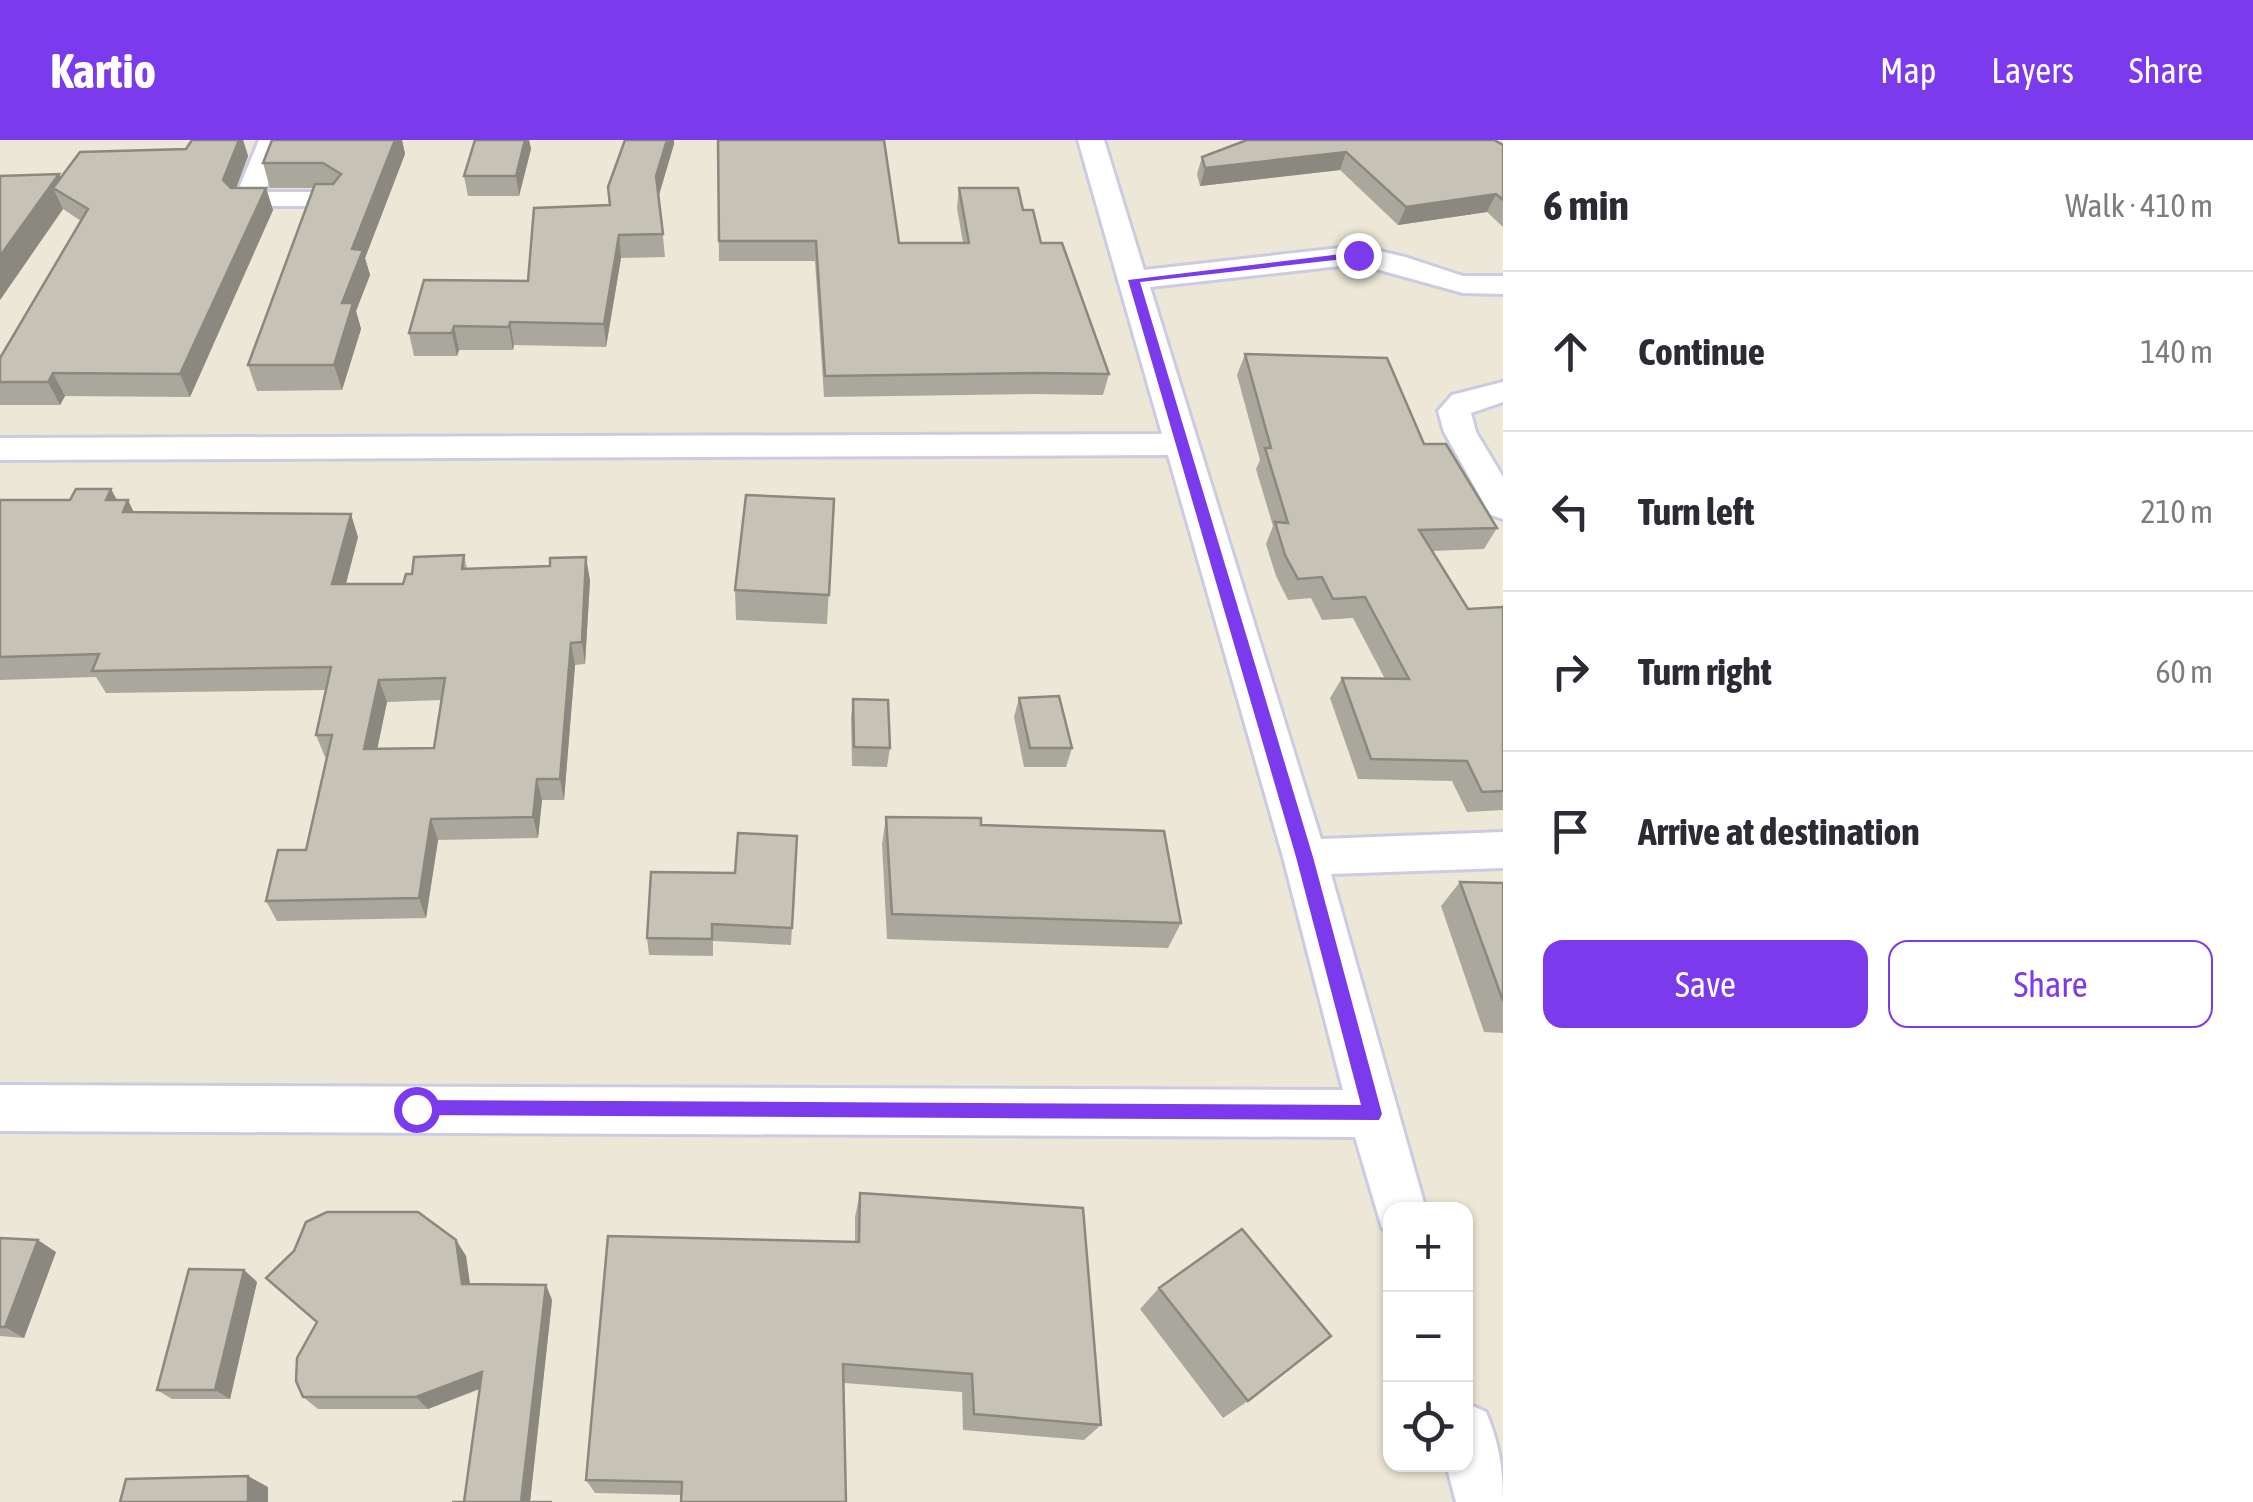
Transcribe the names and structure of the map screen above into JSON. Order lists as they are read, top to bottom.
{
  "page": {
    "header": "Kartio",
    "nav": ["Map", "Layers", "Share"],
    "heading": ["6 min", "Walk · 410 m"],
    "list": [
      ["Continue", "140 m"],
      ["Turn left", "210 m"],
      ["Turn right", "60 m"],
      "Arrive at destination"
    ],
    "buttons": ["Save", "Share"],
    "map_buttons": ["+", "−"]
  }
}
